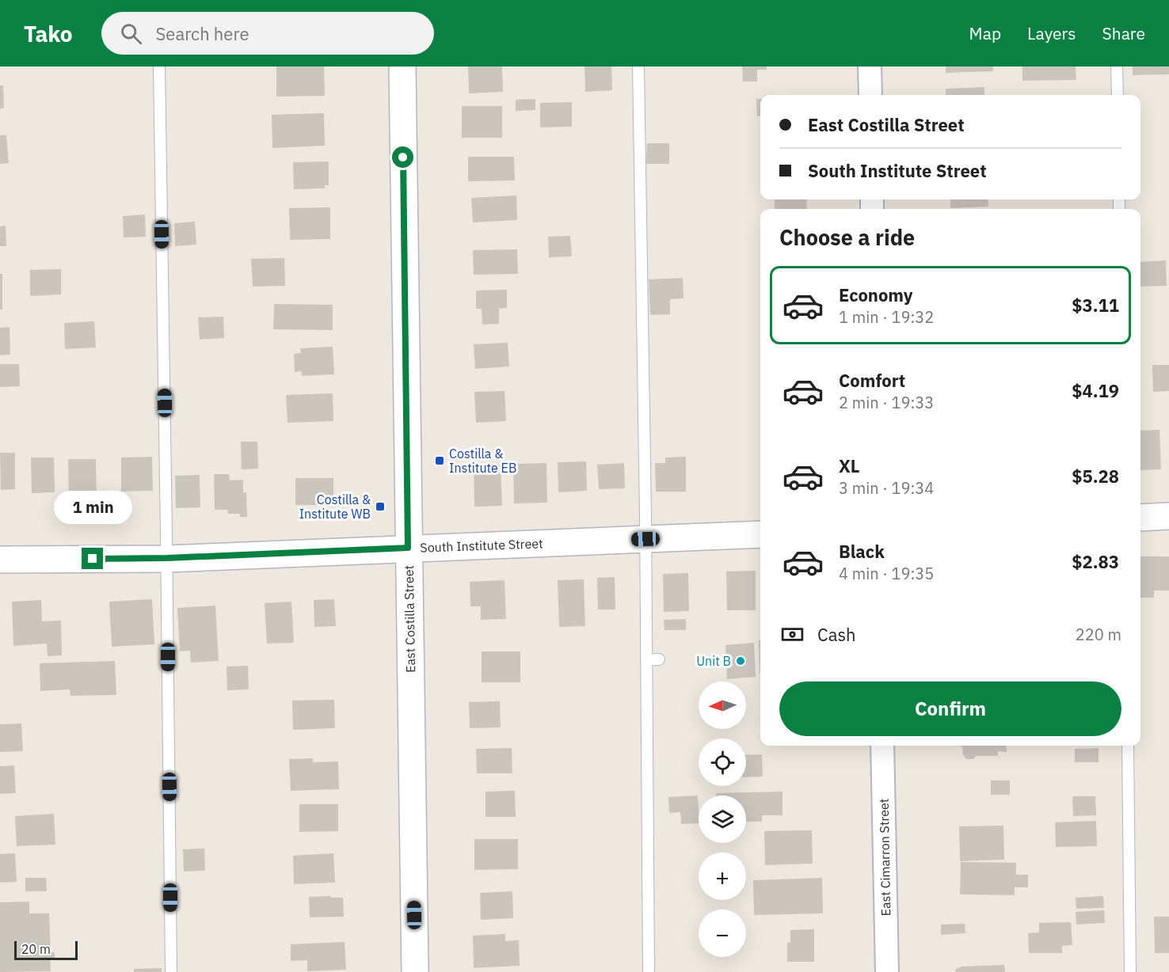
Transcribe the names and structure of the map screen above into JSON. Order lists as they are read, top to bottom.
{
  "streets": {
    "street": ["South Institute Street", "East Costilla Street", "East Cimarron Street"]
  },
  "crossings": [
    ["South Institute Street", "East Costilla Street"]
  ],
  "places": {
    "transit": ["Costilla & Institute EB", "Costilla & Institute WB"],
    "other": ["Unit B"]
  },
  "scale_bar": "20 m",
  "north": "left",
  "page": {
    "header": "Tako",
    "search": "Search here",
    "nav": ["Map", "Layers", "Share"],
    "banner": ["East Costilla Street", "South Institute Street"],
    "heading": "Choose a ride",
    "list": [
      {
        "name": "Economy",
        "note": "1 min · 19:32",
        "value": "$3.11"
      },
      {
        "name": "Comfort",
        "note": "2 min · 19:33",
        "value": "$4.19"
      },
      {
        "name": "XL",
        "note": "3 min · 19:34",
        "value": "$5.28"
      },
      {
        "name": "Black",
        "note": "4 min · 19:35",
        "value": "$2.83"
      }
    ],
    "bubble": "1 min",
    "pay": ["Cash", "220 m"],
    "buttons": "Confirm",
    "map_buttons": ["+", "−"],
    "scale": "20 m"
  }
}
